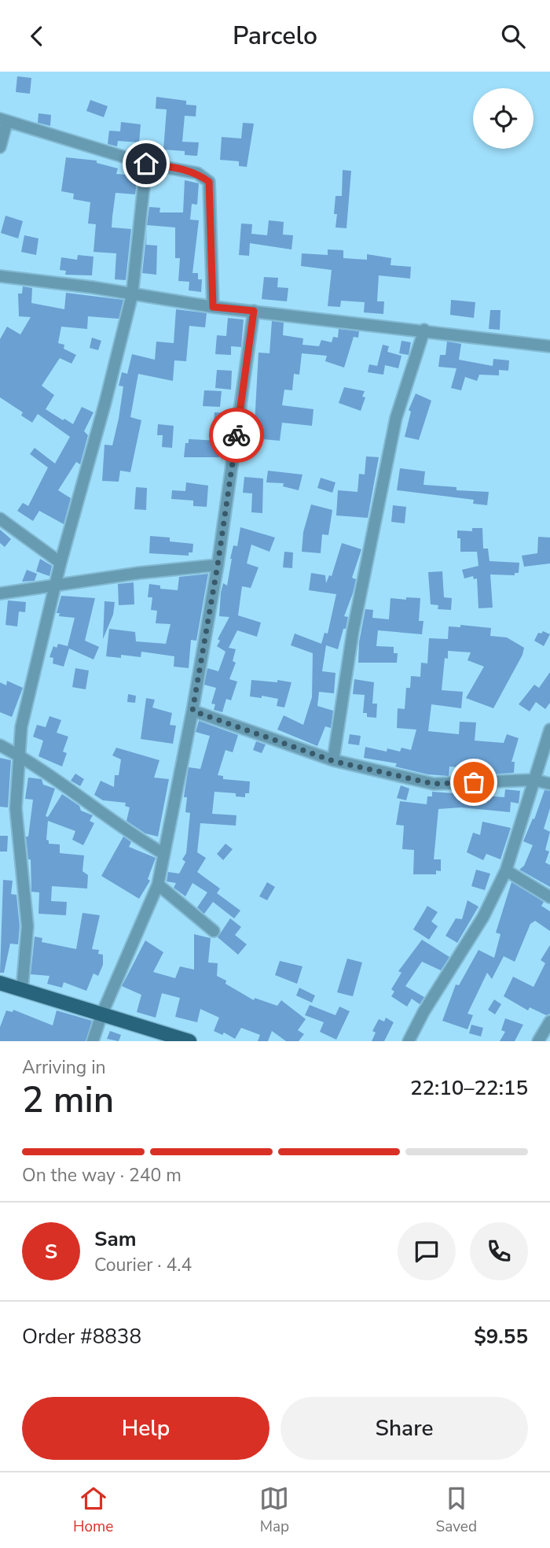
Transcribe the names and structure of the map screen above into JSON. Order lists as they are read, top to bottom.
{
  "page": {
    "header": "Parcelo",
    "heading": ["2 min", "Arriving in", "22:10–22:15"],
    "panel": [
      "Sam",
      "Courier · 4.4",
      "Order #8838",
      "$9.55"
    ],
    "bar": "On the way · 240 m",
    "round": "S",
    "buttons": ["Help", "Share"],
    "tabs": ["Home", "Map", "Saved"]
  }
}
